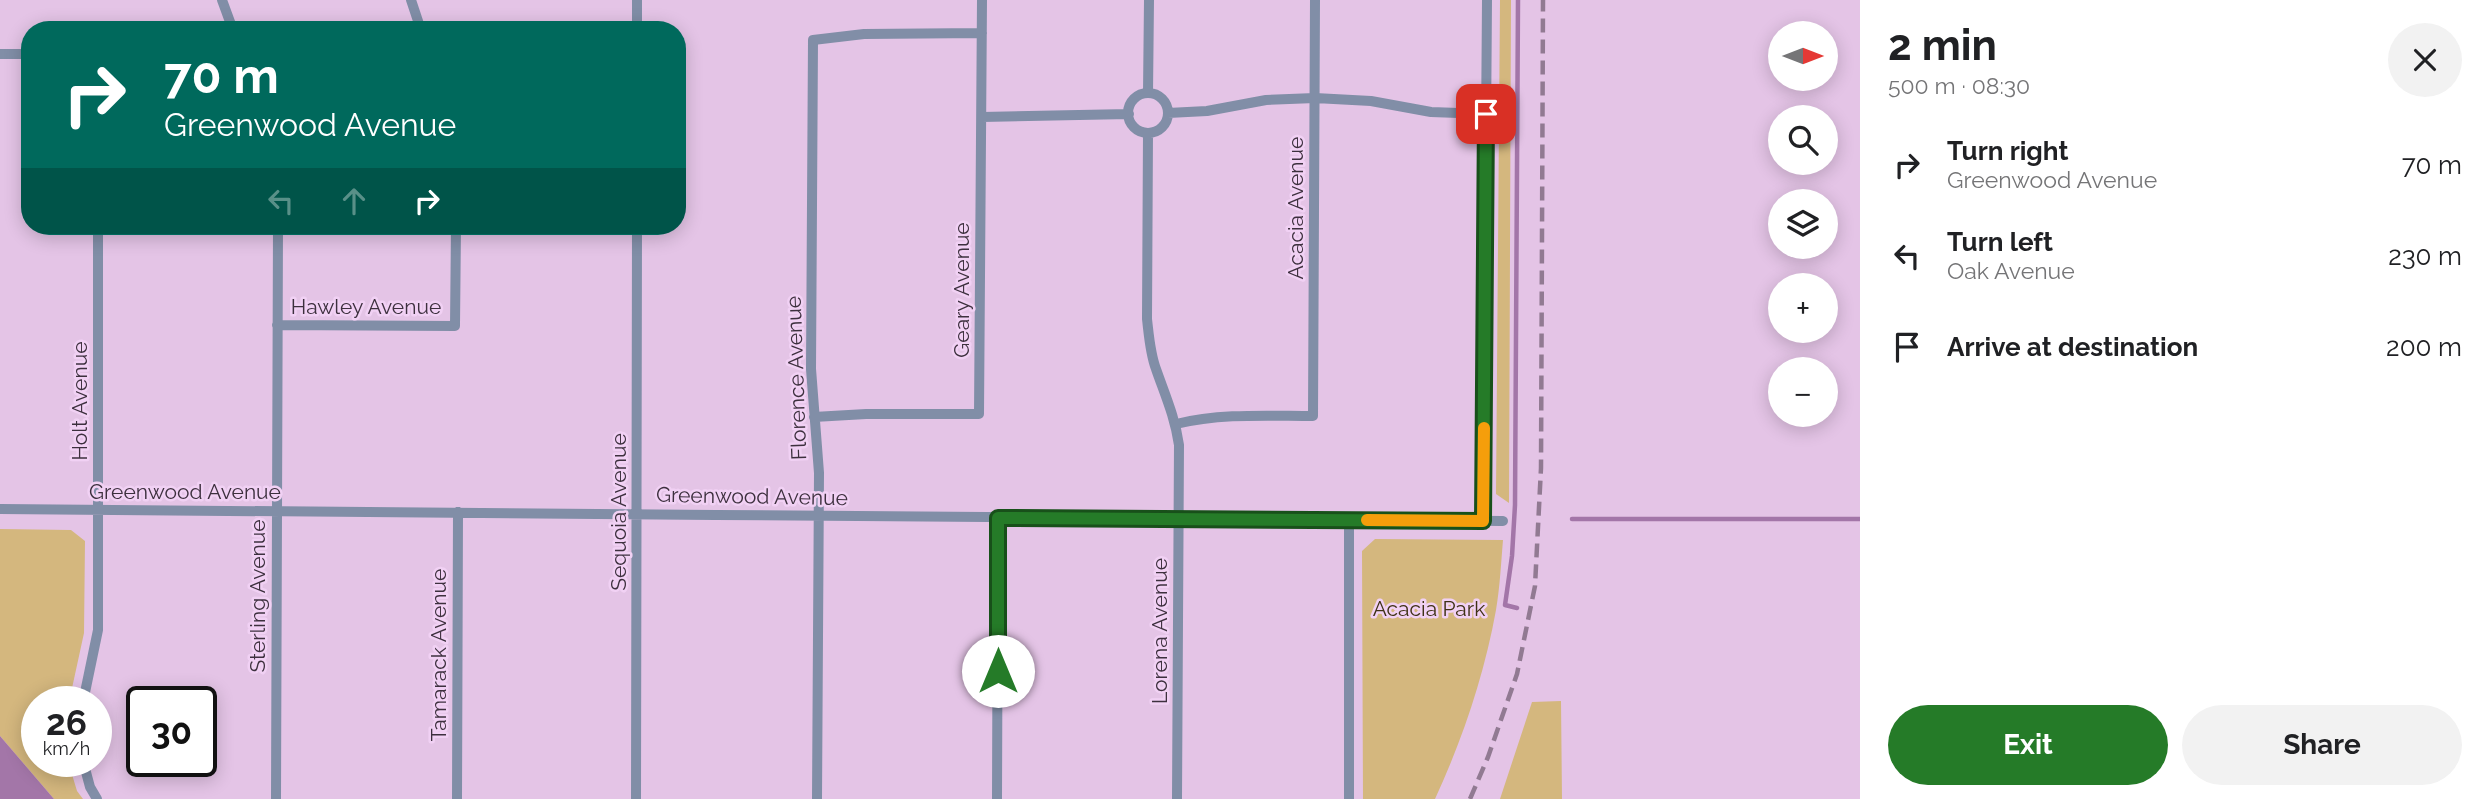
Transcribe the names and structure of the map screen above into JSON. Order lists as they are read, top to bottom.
{
  "streets": {
    "street": [
      "Acacia Avenue",
      "Geary Avenue",
      "Hawley Avenue",
      "Florence Avenue",
      "Holt Avenue",
      "Greenwood Avenue",
      "Sequoia Avenue",
      "Sterling Avenue",
      "Lorena Avenue",
      "Tamarack Avenue"
    ]
  },
  "crossings": [
    ["Acacia Avenue", "Lorena Avenue"],
    ["Geary Avenue", "Florence Avenue"],
    ["Hawley Avenue", "Sterling Avenue"],
    ["Florence Avenue", "Greenwood Avenue"],
    ["Holt Avenue", "Greenwood Avenue"],
    ["Greenwood Avenue", "Sequoia Avenue"],
    ["Greenwood Avenue", "Sterling Avenue"],
    ["Greenwood Avenue", "Lorena Avenue"],
    ["Greenwood Avenue", "Tamarack Avenue"]
  ],
  "parks": ["Acacia Park"],
  "north": "right",
  "page": {
    "heading": ["2 min", "500 m · 08:30"],
    "map_buttons": ["+", "−"],
    "turn": ["70 m", "Greenwood Avenue"],
    "list": [
      {
        "name": "Turn right",
        "note": "Greenwood Avenue",
        "value": "70 m"
      },
      {
        "name": "Turn left",
        "note": "Oak Avenue",
        "value": "230 m"
      },
      {
        "name": "Arrive at destination",
        "value": "200 m"
      }
    ],
    "speed": "26 km/h",
    "limit": "30",
    "buttons": ["Exit", "Share"]
  }
}
